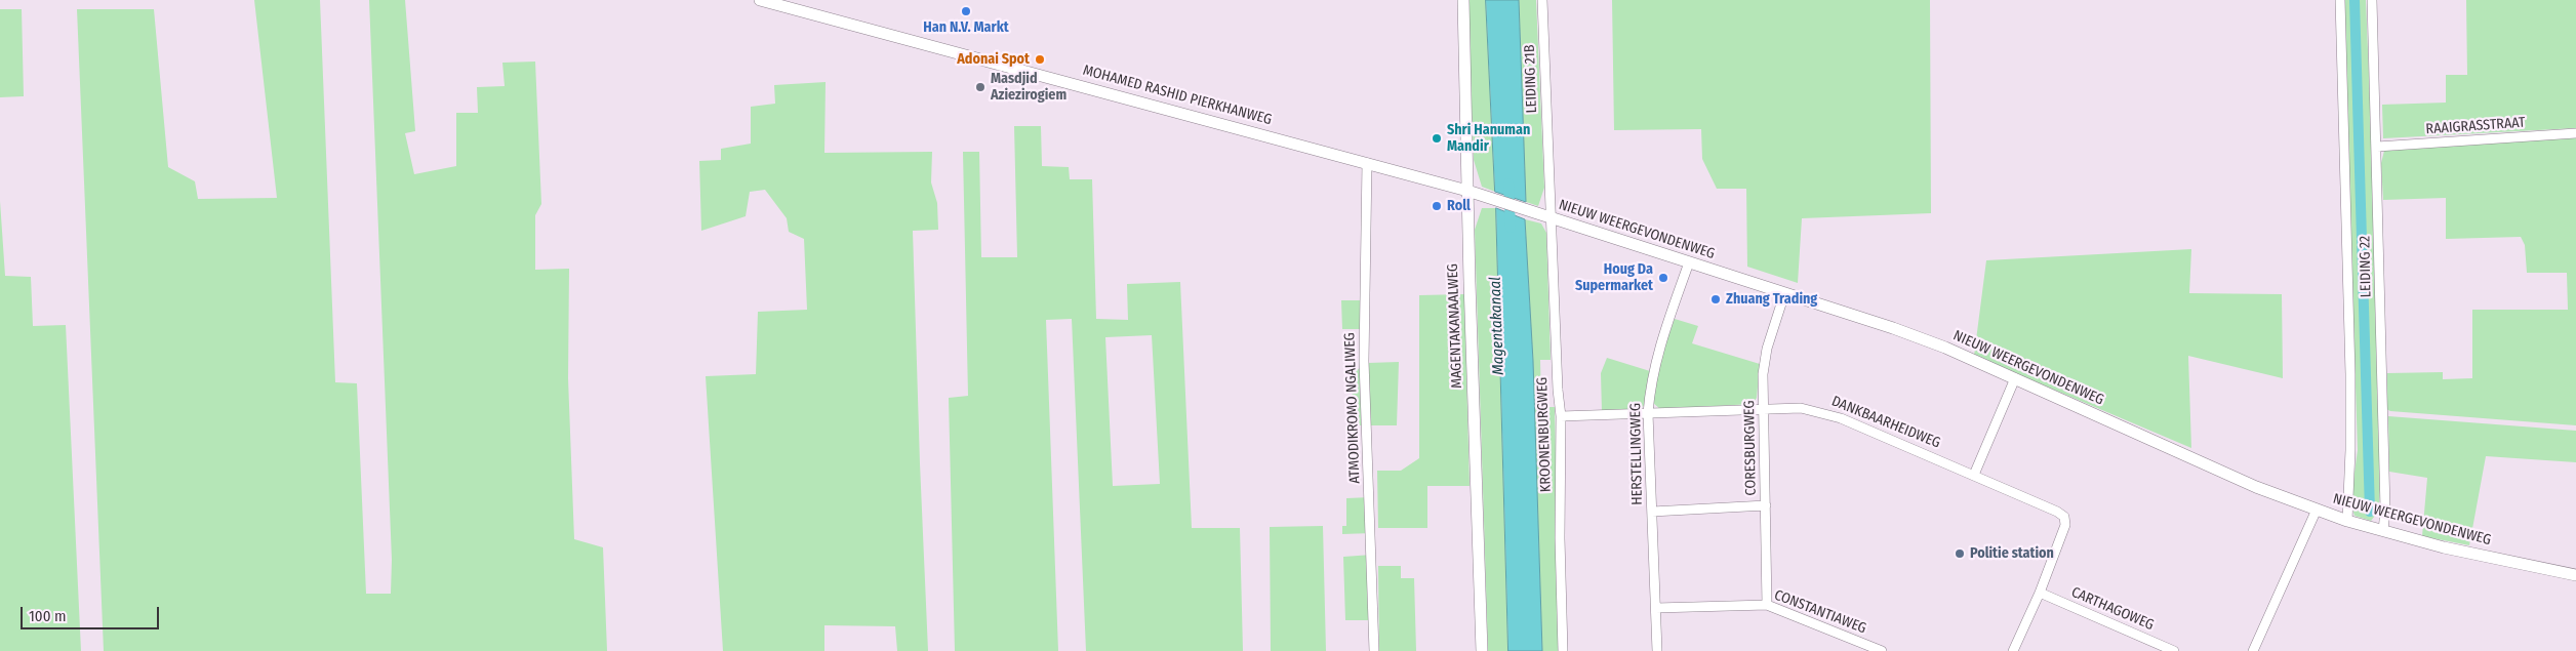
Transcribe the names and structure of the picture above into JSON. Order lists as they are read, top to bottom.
{
  "streets": {
    "street": [
      "LEIDING 21B",
      "MOHAMED RASHID PIERKHANWEG",
      "RAAIGRASSTRAAT",
      "NIEUW WEERGEVONDENWEG",
      "LEIDING 22",
      "MAGENTAKANAALWEG",
      "ATMODIKROMO NGALIWEG",
      "DANKBAARHEIDWEG",
      "KROONENBURGWEG",
      "CORESBURGWEG",
      "HERSTELLINGWEG",
      "CARTHAGOWEG",
      "CONSTANTIAWEG"
    ]
  },
  "crossings": [
    ["LEIDING 21B", "NIEUW WEERGEVONDENWEG"],
    ["LEIDING 21B", "KROONENBURGWEG"],
    ["MOHAMED RASHID PIERKHANWEG", "NIEUW WEERGEVONDENWEG"],
    ["MOHAMED RASHID PIERKHANWEG", "MAGENTAKANAALWEG"],
    ["MOHAMED RASHID PIERKHANWEG", "ATMODIKROMO NGALIWEG"],
    ["RAAIGRASSTRAAT", "LEIDING 22"],
    ["NIEUW WEERGEVONDENWEG", "LEIDING 22"],
    ["NIEUW WEERGEVONDENWEG", "MAGENTAKANAALWEG"],
    ["NIEUW WEERGEVONDENWEG", "KROONENBURGWEG"],
    ["NIEUW WEERGEVONDENWEG", "CORESBURGWEG"],
    ["NIEUW WEERGEVONDENWEG", "HERSTELLINGWEG"],
    ["DANKBAARHEIDWEG", "KROONENBURGWEG"],
    ["DANKBAARHEIDWEG", "CORESBURGWEG"],
    ["DANKBAARHEIDWEG", "HERSTELLINGWEG"],
    ["DANKBAARHEIDWEG", "CARTHAGOWEG"],
    ["CORESBURGWEG", "CONSTANTIAWEG"],
    ["HERSTELLINGWEG", "CONSTANTIAWEG"]
  ],
  "water": ["Magentakanaal"],
  "places": [
    "Han N.V. Markt",
    "Adonai Spot",
    "Masdjid Aziezirogiem",
    "Shri Hanuman Mandir",
    "Roll",
    "Houg Da Supermarket",
    "Zhuang Trading",
    "Politie station"
  ],
  "scale_bar": "100 m"
}
